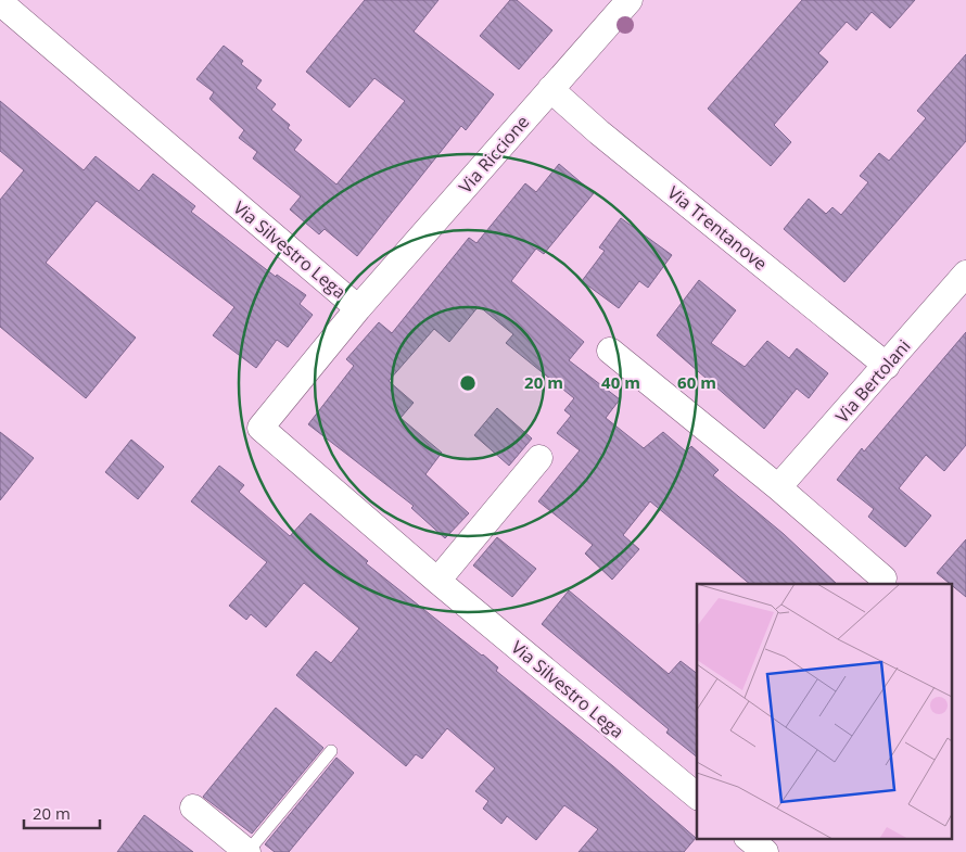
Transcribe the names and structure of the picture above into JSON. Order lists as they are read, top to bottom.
{
  "streets": {
    "street": [
      "Via Riccione",
      "Via Trentanove",
      "Via Silvestro Lega",
      "Via Bertolani"
    ]
  },
  "crossings": [
    ["Via Riccione", "Via Trentanove"],
    ["Via Riccione", "Via Silvestro Lega"],
    ["Via Trentanove", "Via Bertolani"]
  ],
  "scale_bar": "20 m",
  "rings": ["20 m", "40 m", "60 m"]
}
